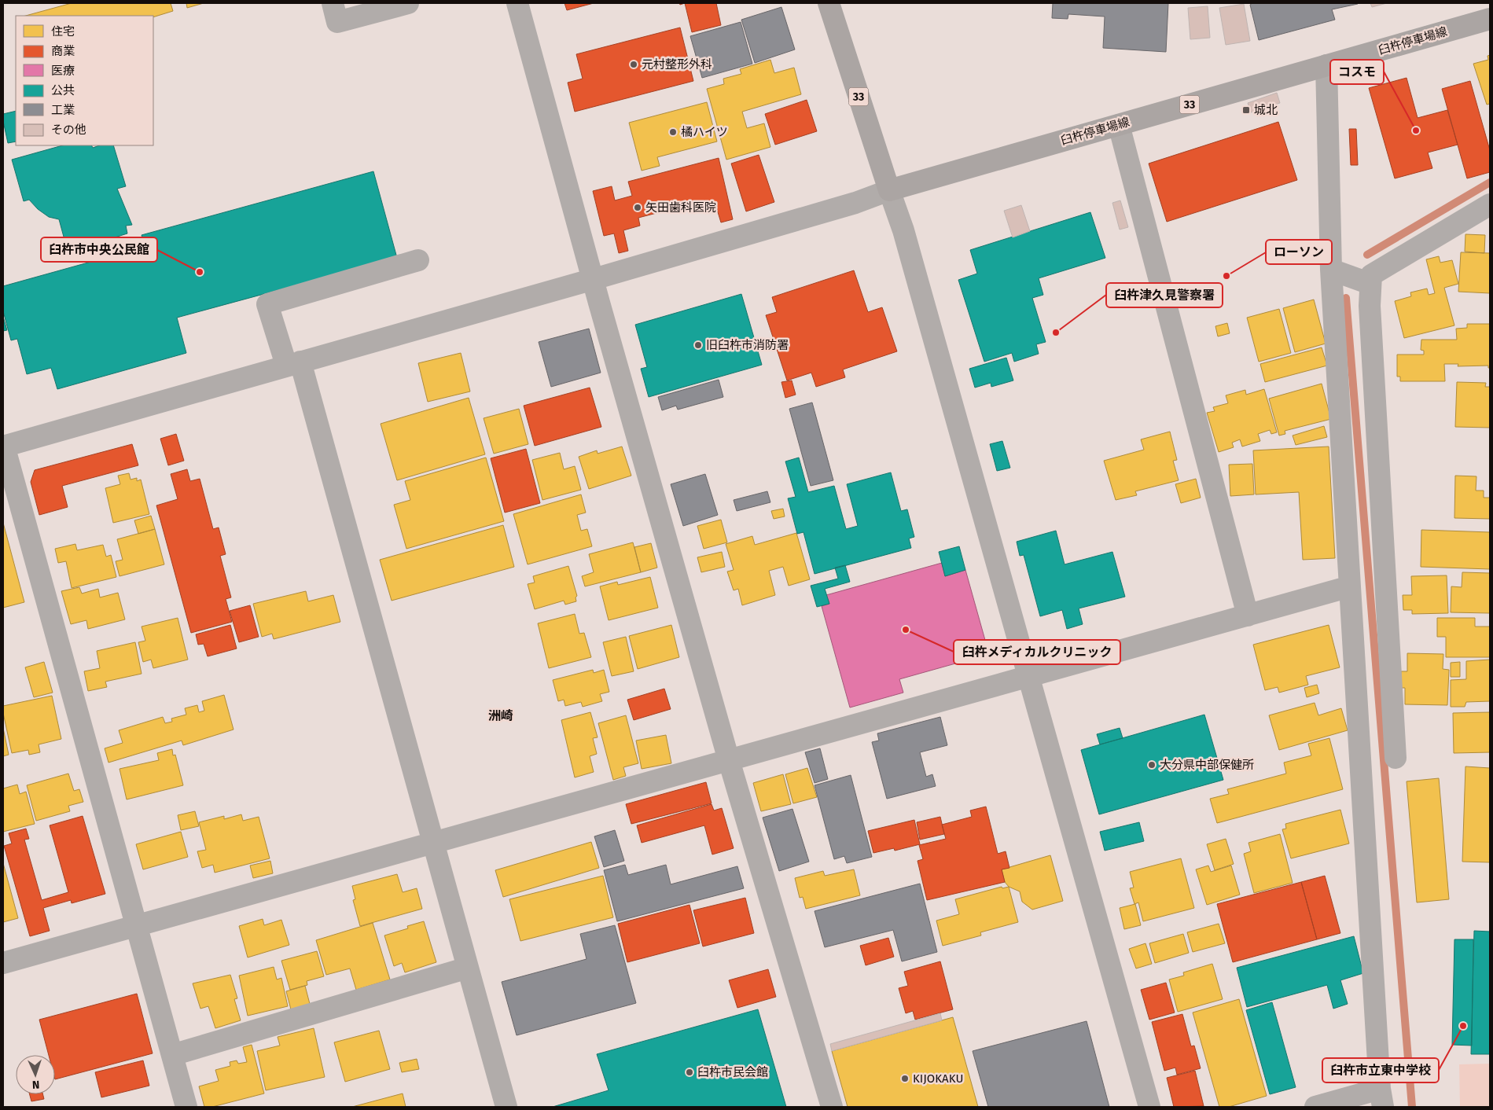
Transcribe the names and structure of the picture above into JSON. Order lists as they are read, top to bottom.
{
  "streets": {
    "main road": ["臼杵停車場線", "33"]
  },
  "crossings": [
    ["臼杵停車場線", "33"]
  ],
  "districts": ["洲崎"],
  "places": {
    "other": [
      "元村整形外科",
      "コスモ",
      "橘ハイツ",
      "矢田歯科医院",
      "臼杵市中央公民館",
      "ローソン",
      "臼杵津久見警察署",
      "旧臼杵市消防署",
      "臼杵メディカルクリニック",
      "大分県中部保健所",
      "臼杵市立東中学校",
      "臼杵市民会館",
      "KIJOKAKU"
    ],
    "transit": ["城北"]
  },
  "legend": [
    "住宅",
    "商業",
    "医療",
    "公共",
    "工業",
    "その他"
  ],
  "north": "bottom"
}
